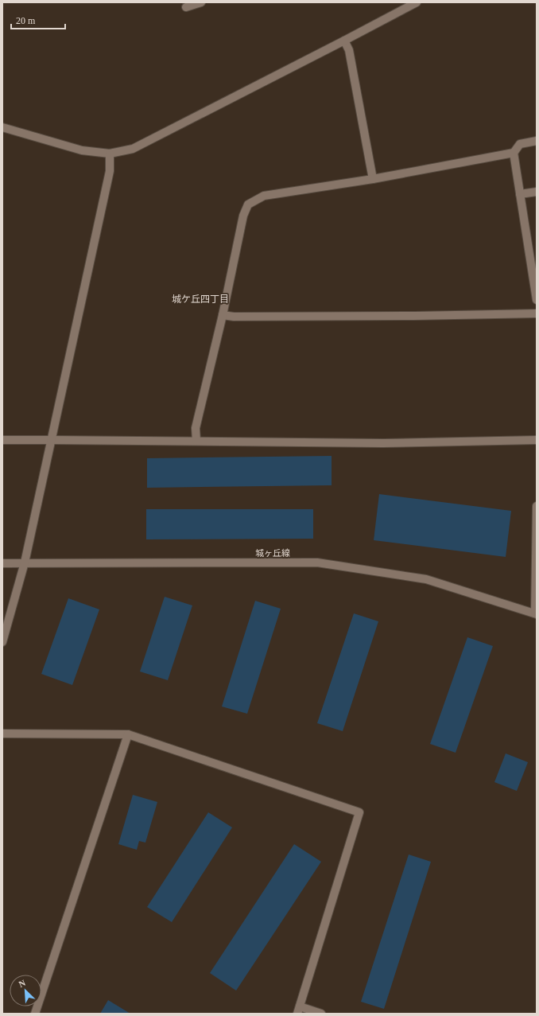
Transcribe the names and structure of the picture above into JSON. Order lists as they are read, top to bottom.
{
  "streets": {
    "street": ["城ヶ丘線"]
  },
  "districts": ["城ケ丘四丁目"],
  "scale_bar": "20 m",
  "north": "top left"
}
